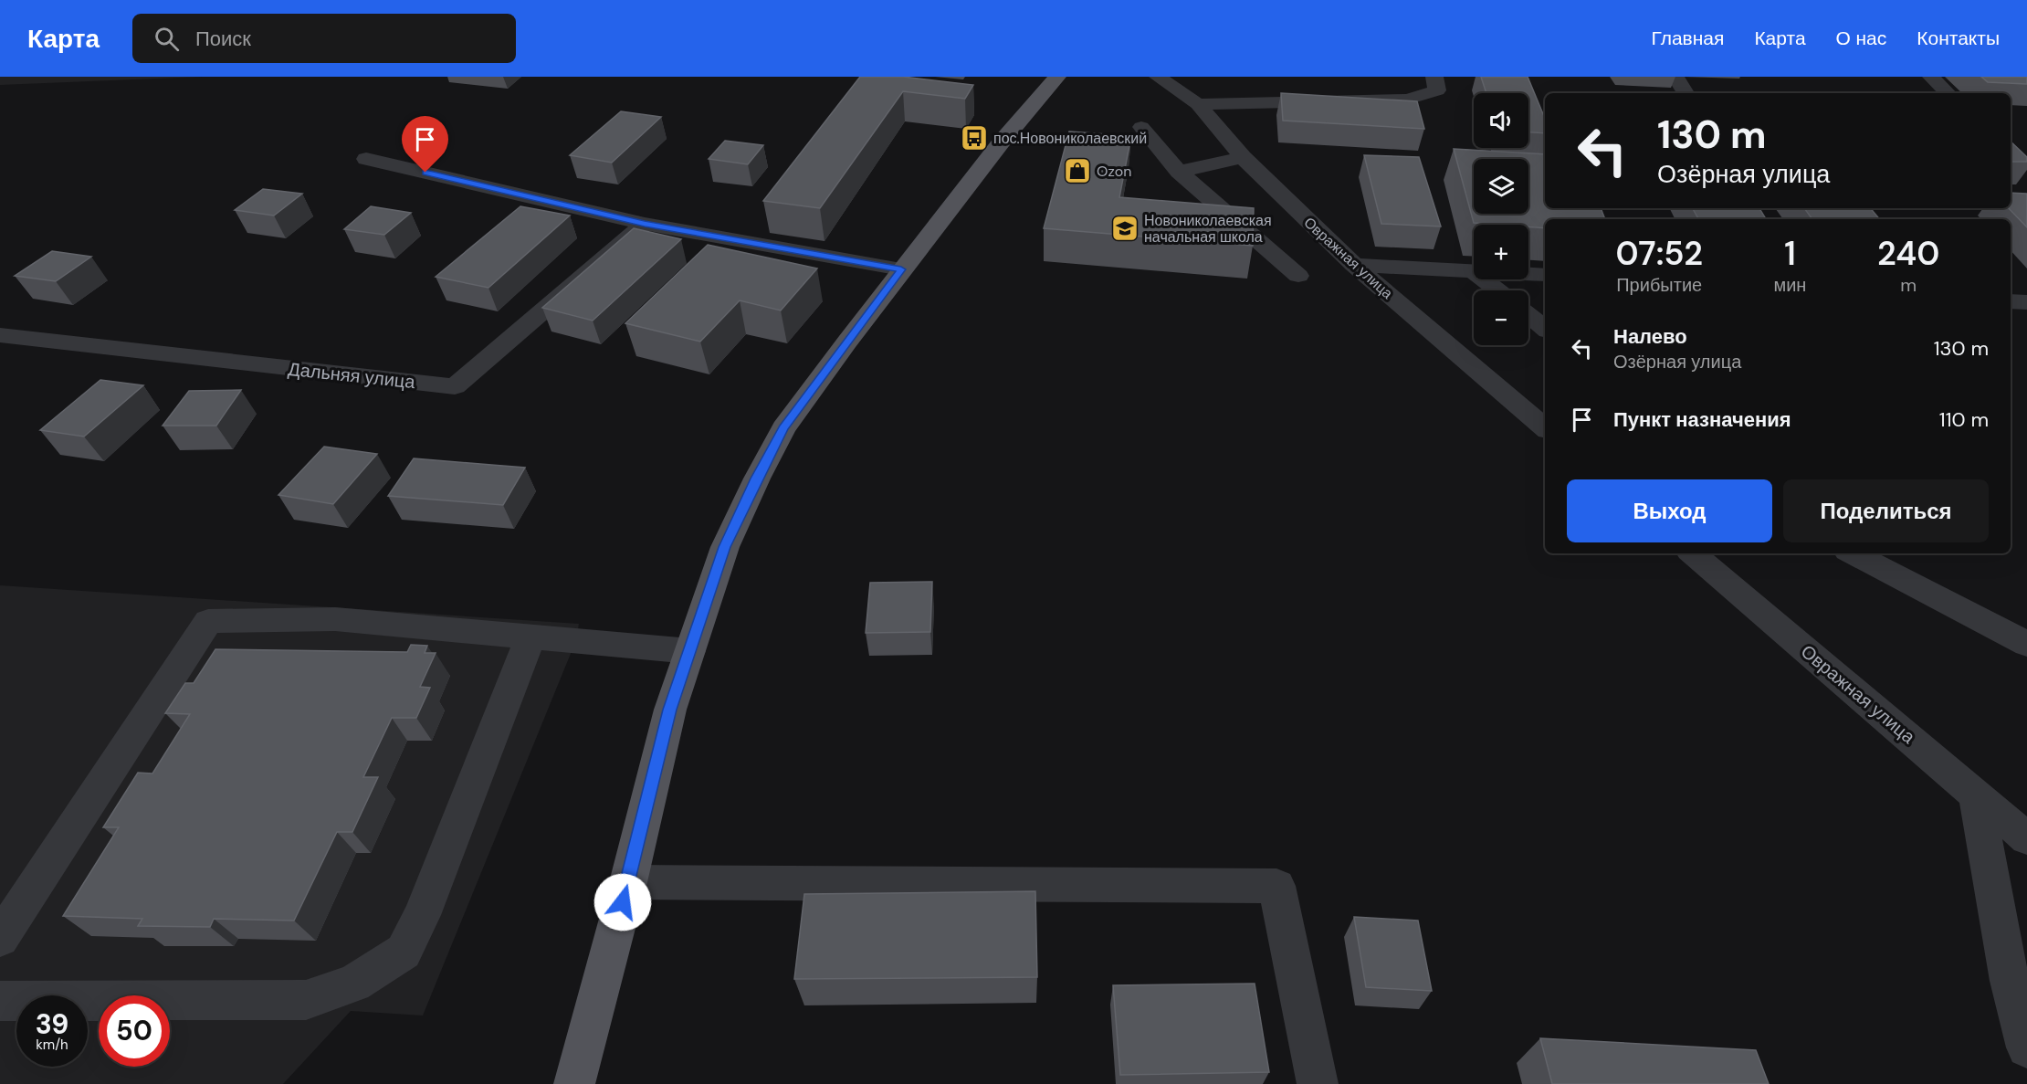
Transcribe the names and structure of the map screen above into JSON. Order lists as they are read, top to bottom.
{
  "streets": {
    "street": ["Овражная улица", "Дальняя улица"]
  },
  "places": {
    "bus stop": ["пос.Новониколаевский"],
    "shop": ["Ozon"],
    "school or university": ["Новониколаевская начальная школа"]
  },
  "page": {
    "header": "Карта",
    "search": "Поиск",
    "nav": [
      "Главная",
      "Карта",
      "О нас",
      "Контакты"
    ],
    "map_buttons": ["+", "−"],
    "turn": ["130 m", "Озёрная улица"],
    "eta": [
      "07:52",
      "Прибытие",
      "1",
      "мин",
      "240",
      "m"
    ],
    "list": [
      {
        "name": "Налево",
        "note": "Озёрная улица",
        "value": "130 m"
      },
      {
        "name": "Пункт назначения",
        "value": "110 m"
      }
    ],
    "buttons": ["Выход", "Поделиться"],
    "speed": "39 km/h",
    "limit": "50"
  }
}
